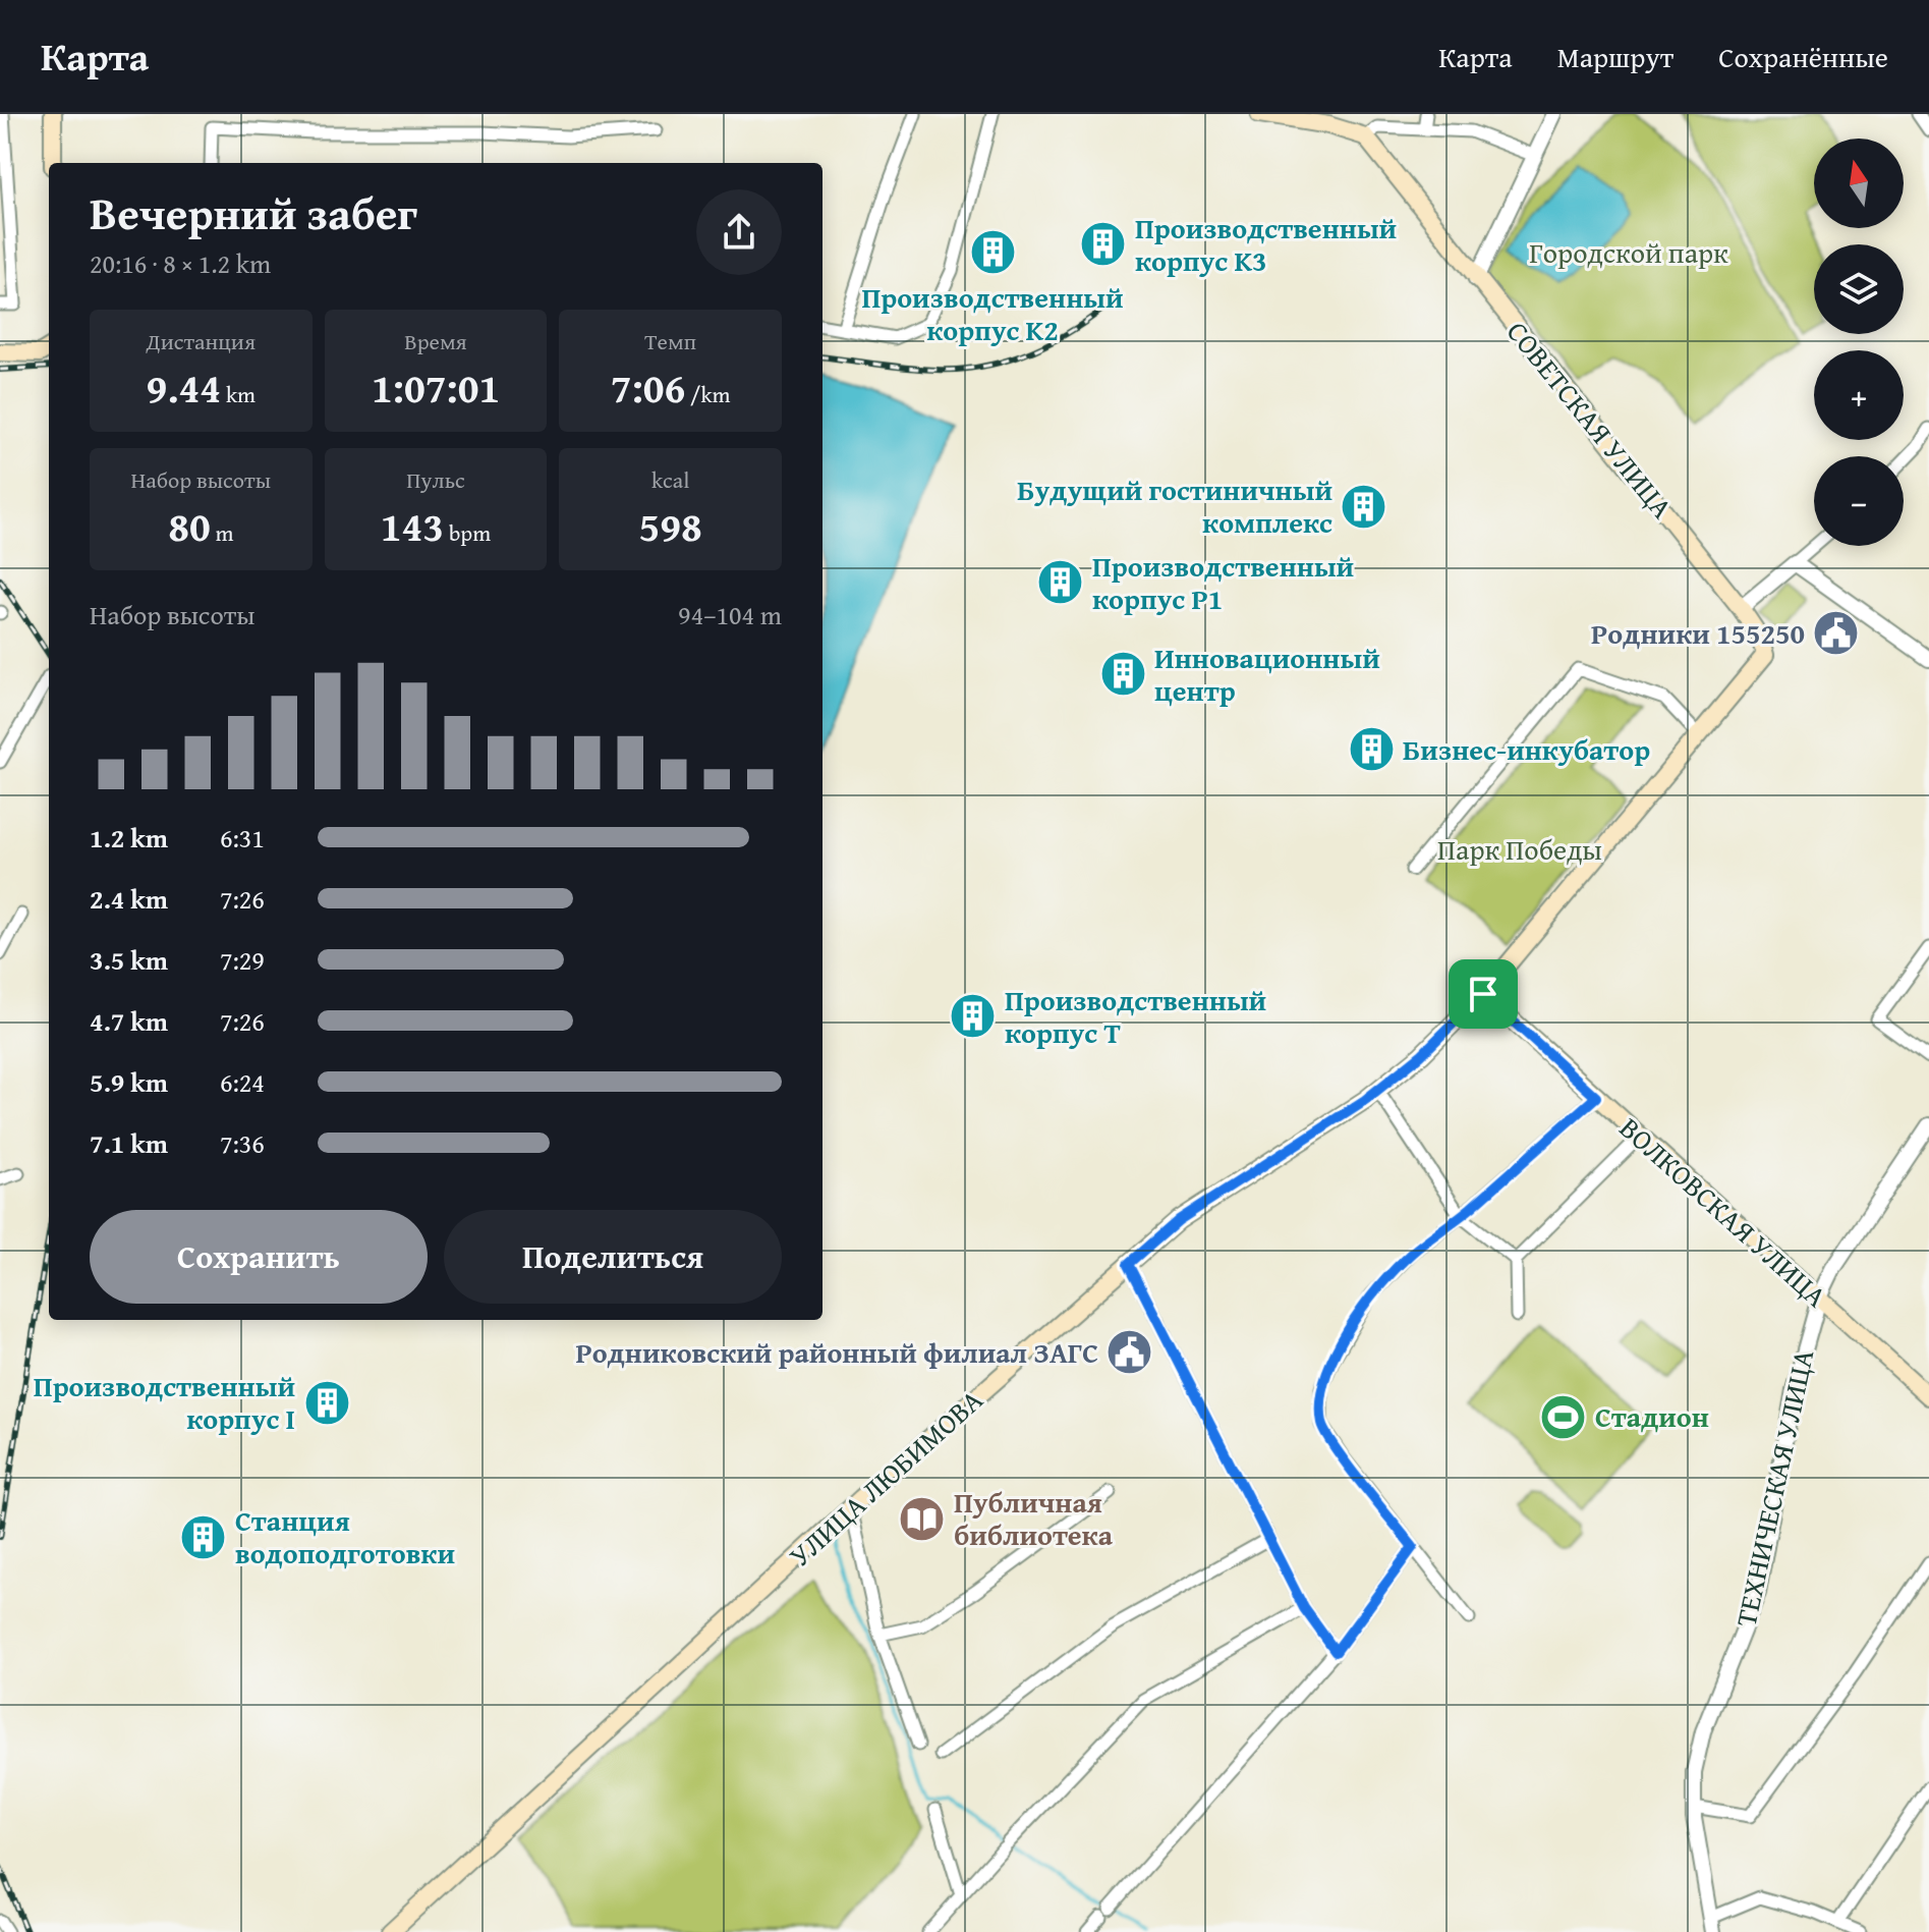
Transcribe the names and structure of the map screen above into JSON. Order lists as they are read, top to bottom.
{
  "streets": {
    "main road": ["СОВЕТСКАЯ УЛИЦА", "ВОЛКОВСКАЯ УЛИЦА", "УЛИЦА ЛЮБИМОВА"],
    "street": ["ТЕХНИЧЕСКАЯ УЛИЦА"]
  },
  "crossings": [
    ["СОВЕТСКАЯ УЛИЦА", "ВОЛКОВСКАЯ УЛИЦА"],
    ["СОВЕТСКАЯ УЛИЦА", "УЛИЦА ЛЮБИМОВА"],
    ["ВОЛКОВСКАЯ УЛИЦА", "УЛИЦА ЛЮБИМОВА"],
    ["ВОЛКОВСКАЯ УЛИЦА", "ТЕХНИЧЕСКАЯ УЛИЦА"]
  ],
  "parks": ["Городской парк", "Парк Победы"],
  "places": {
    "building": [
      "Производственный корпус K3",
      "Производственный корпус K2",
      "Будущий гостиничный комплекс",
      "Производственный корпус P1",
      "Инновационный центр",
      "Бизнес-инкубатор",
      "Производственный корпус T",
      "Производственный корпус I",
      "Станция водоподготовки"
    ],
    "public building": ["Родники 155250", "Родниковский районный филиал ЗАГС"],
    "sports": ["Стадион"],
    "library": ["Публичная библиотека"]
  },
  "north": "top",
  "page": {
    "header": "Карта",
    "nav": ["Карта", "Маршрут", "Сохранённые"],
    "map_buttons": ["+", "−"],
    "heading": ["Вечерний забег", "20:16 · 8 × 1.2 km"],
    "stats": [
      ["Дистанция", "9.44 km"],
      ["Время", "1:07:01"],
      ["Темп", "7:06 /km"],
      ["Набор высоты", "80 m"],
      ["Пульс", "143 bpm"],
      ["kcal", "598"]
    ],
    "chart": ["Набор высоты", "94–104 m"],
    "list": [
      {
        "name": "1.2 km",
        "note": "6:31"
      },
      {
        "name": "2.4 km",
        "note": "7:26"
      },
      {
        "name": "3.5 km",
        "note": "7:29"
      },
      {
        "name": "4.7 km",
        "note": "7:26"
      },
      {
        "name": "5.9 km",
        "note": "6:24"
      },
      {
        "name": "7.1 km",
        "note": "7:36"
      }
    ],
    "buttons": ["Сохранить", "Поделиться"]
  }
}
